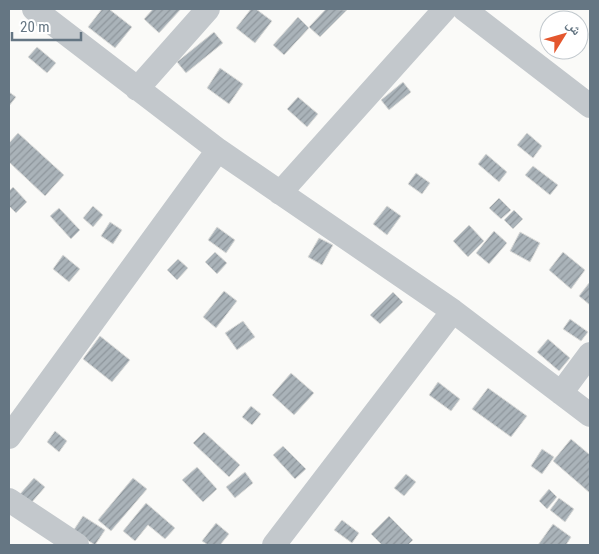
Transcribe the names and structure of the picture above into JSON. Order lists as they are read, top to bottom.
{
  "scale_bar": "20 m",
  "north": "top right"
}
